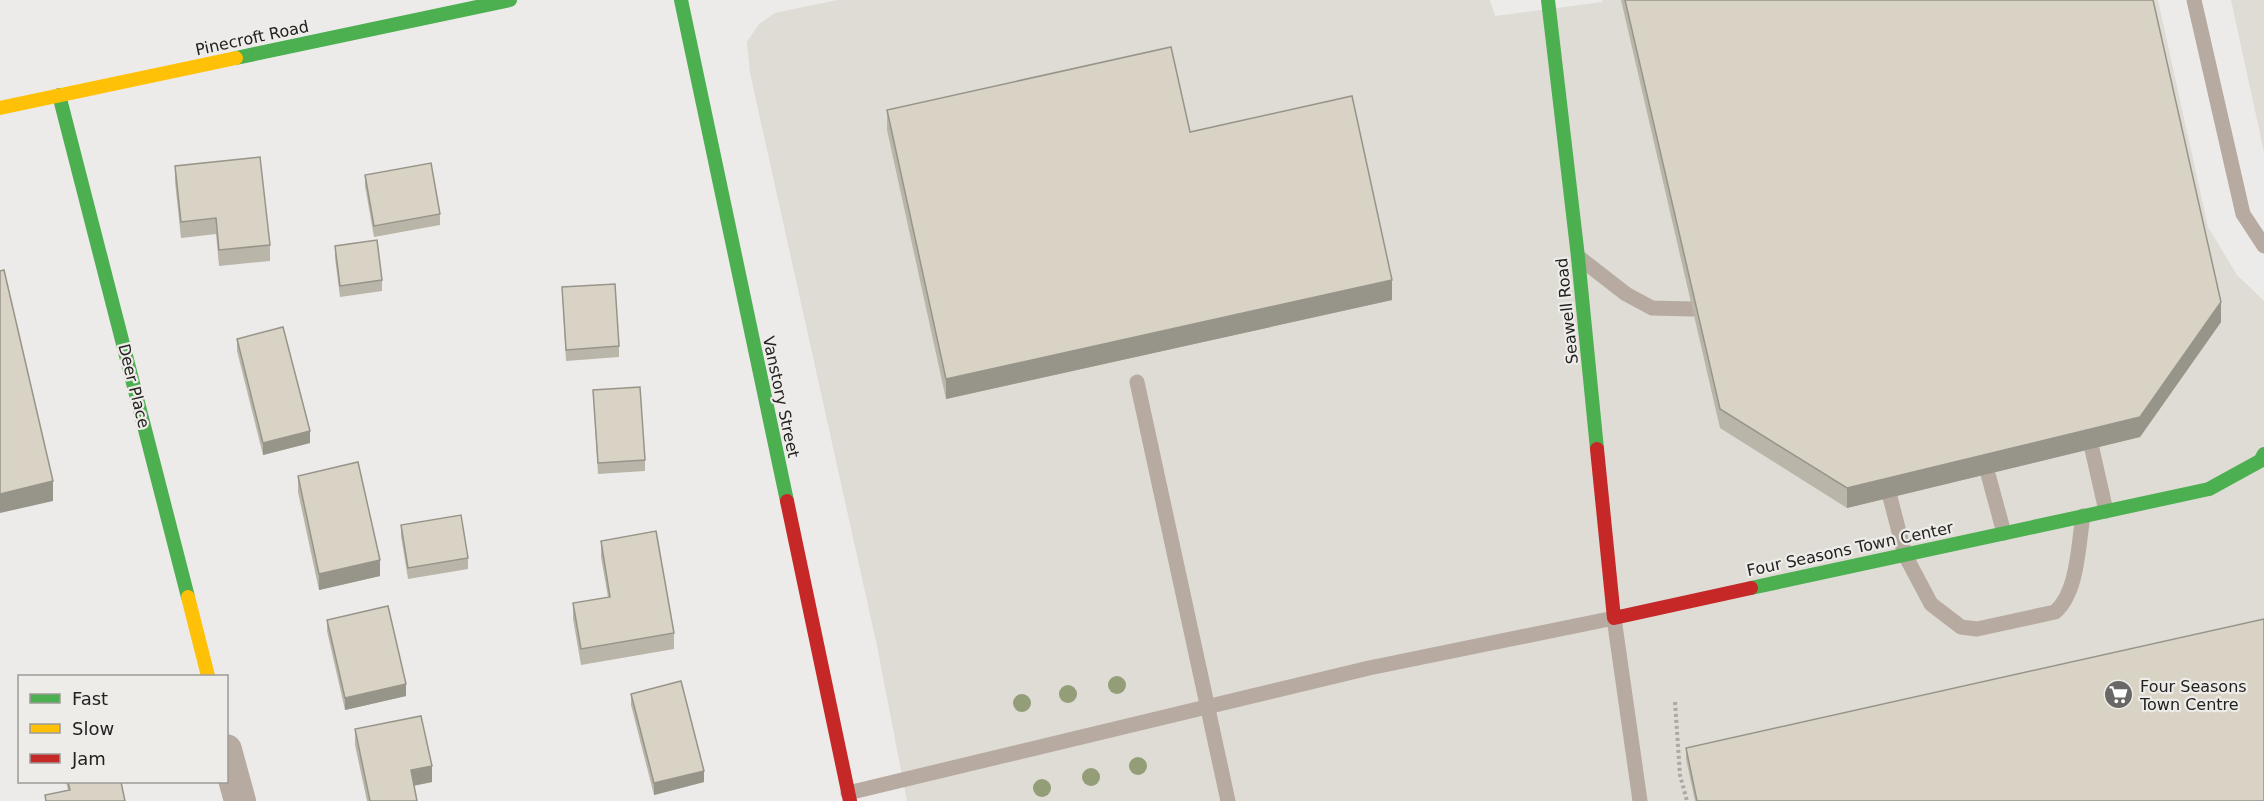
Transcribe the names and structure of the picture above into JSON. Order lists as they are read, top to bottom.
{
  "streets": {
    "street": [
      "Pinecroft Road",
      "Seawell Road",
      "Deer Place",
      "Vanstory Street",
      "Four Seasons Town Center"
    ]
  },
  "crossings": [
    ["Pinecroft Road", "Deer Place"],
    ["Seawell Road", "Four Seasons Town Center"]
  ],
  "places": {
    "supermarket": ["Four Seasons Town Centre"]
  },
  "legend": ["Fast", "Slow", "Jam"]
}
